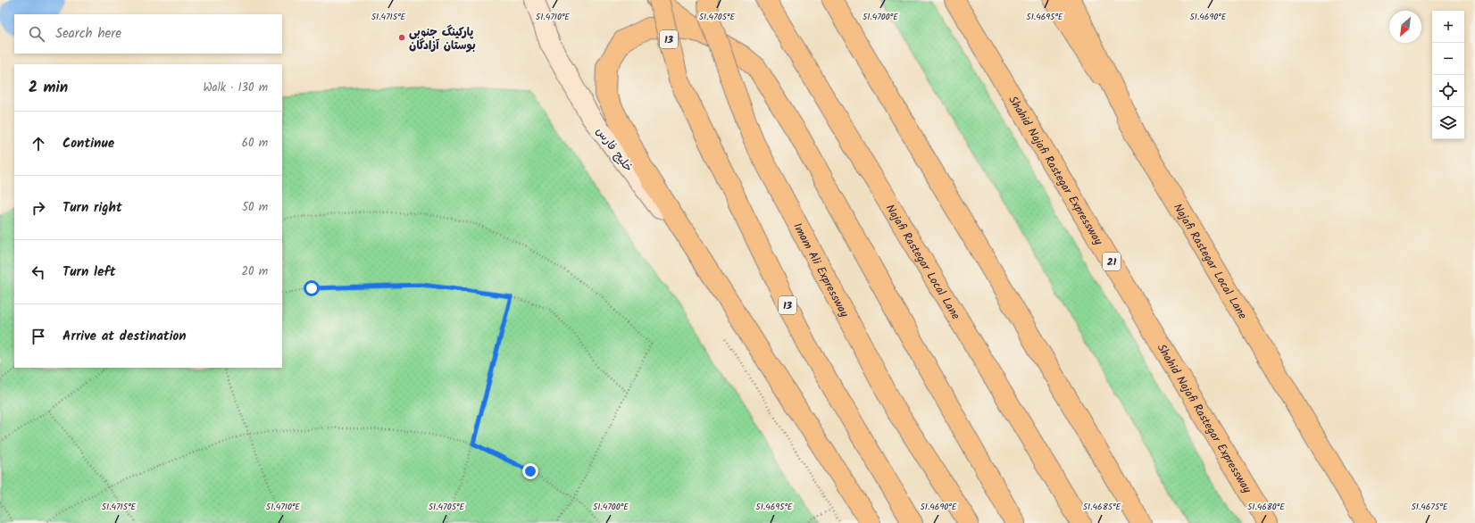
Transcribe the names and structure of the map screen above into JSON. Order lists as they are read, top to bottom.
{
  "streets": {
    "main road": [
      "13",
      "خلیج فارس",
      "Shahid Najafi Rastegar Expressway",
      "Najafi Rastegar Local Lane",
      "21",
      "Imam Ali Expressway"
    ]
  },
  "places": ["پارکینگ جنوبی بوستان آزادگان"],
  "north": "bottom left",
  "page": {
    "map_buttons": ["+", "−"],
    "search": "Search here",
    "heading": ["2 min", "Walk · 130 m"],
    "list": [
      ["Continue", "60 m"],
      ["Turn right", "50 m"],
      ["Turn left", "20 m"],
      "Arrive at destination"
    ]
  },
  "coordinates": [
    "51.4715°E",
    "51.4710°E",
    "51.4705°E",
    "51.4700°E",
    "51.4695°E",
    "51.4690°E",
    "51.4685°E",
    "51.4680°E",
    "51.4675°E"
  ]
}
